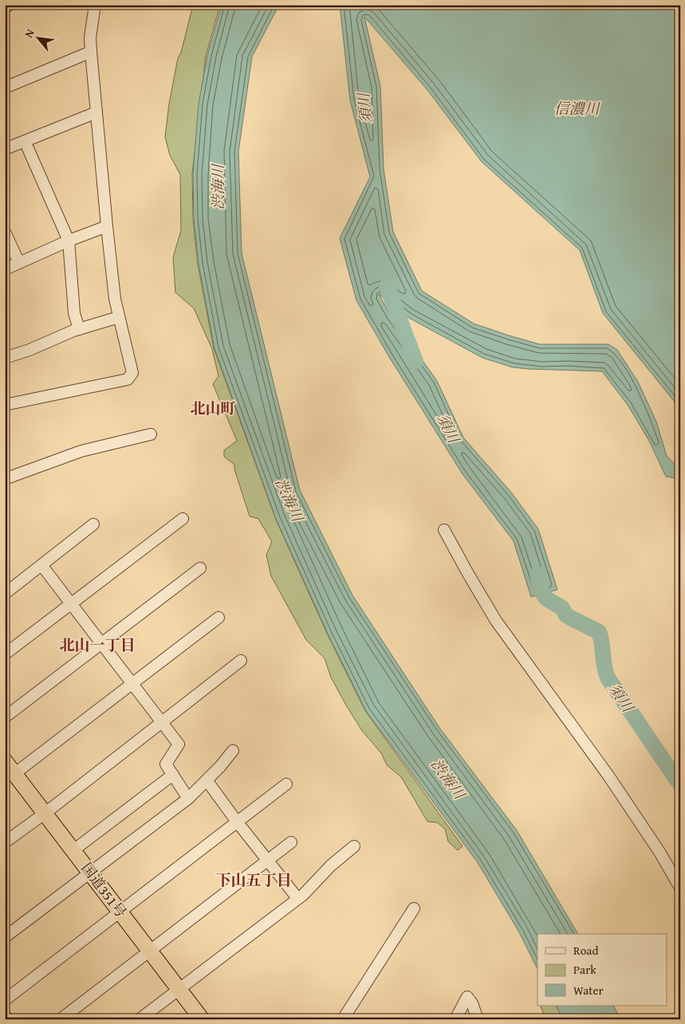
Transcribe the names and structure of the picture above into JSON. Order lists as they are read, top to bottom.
{
  "streets": {
    "highway": ["国道351号"]
  },
  "districts": ["北山町", "北山一丁目", "下山五丁目"],
  "water": ["須川", "信濃川", "渋海川"],
  "legend": ["Road", "Park", "Water"],
  "north": "top left"
}
